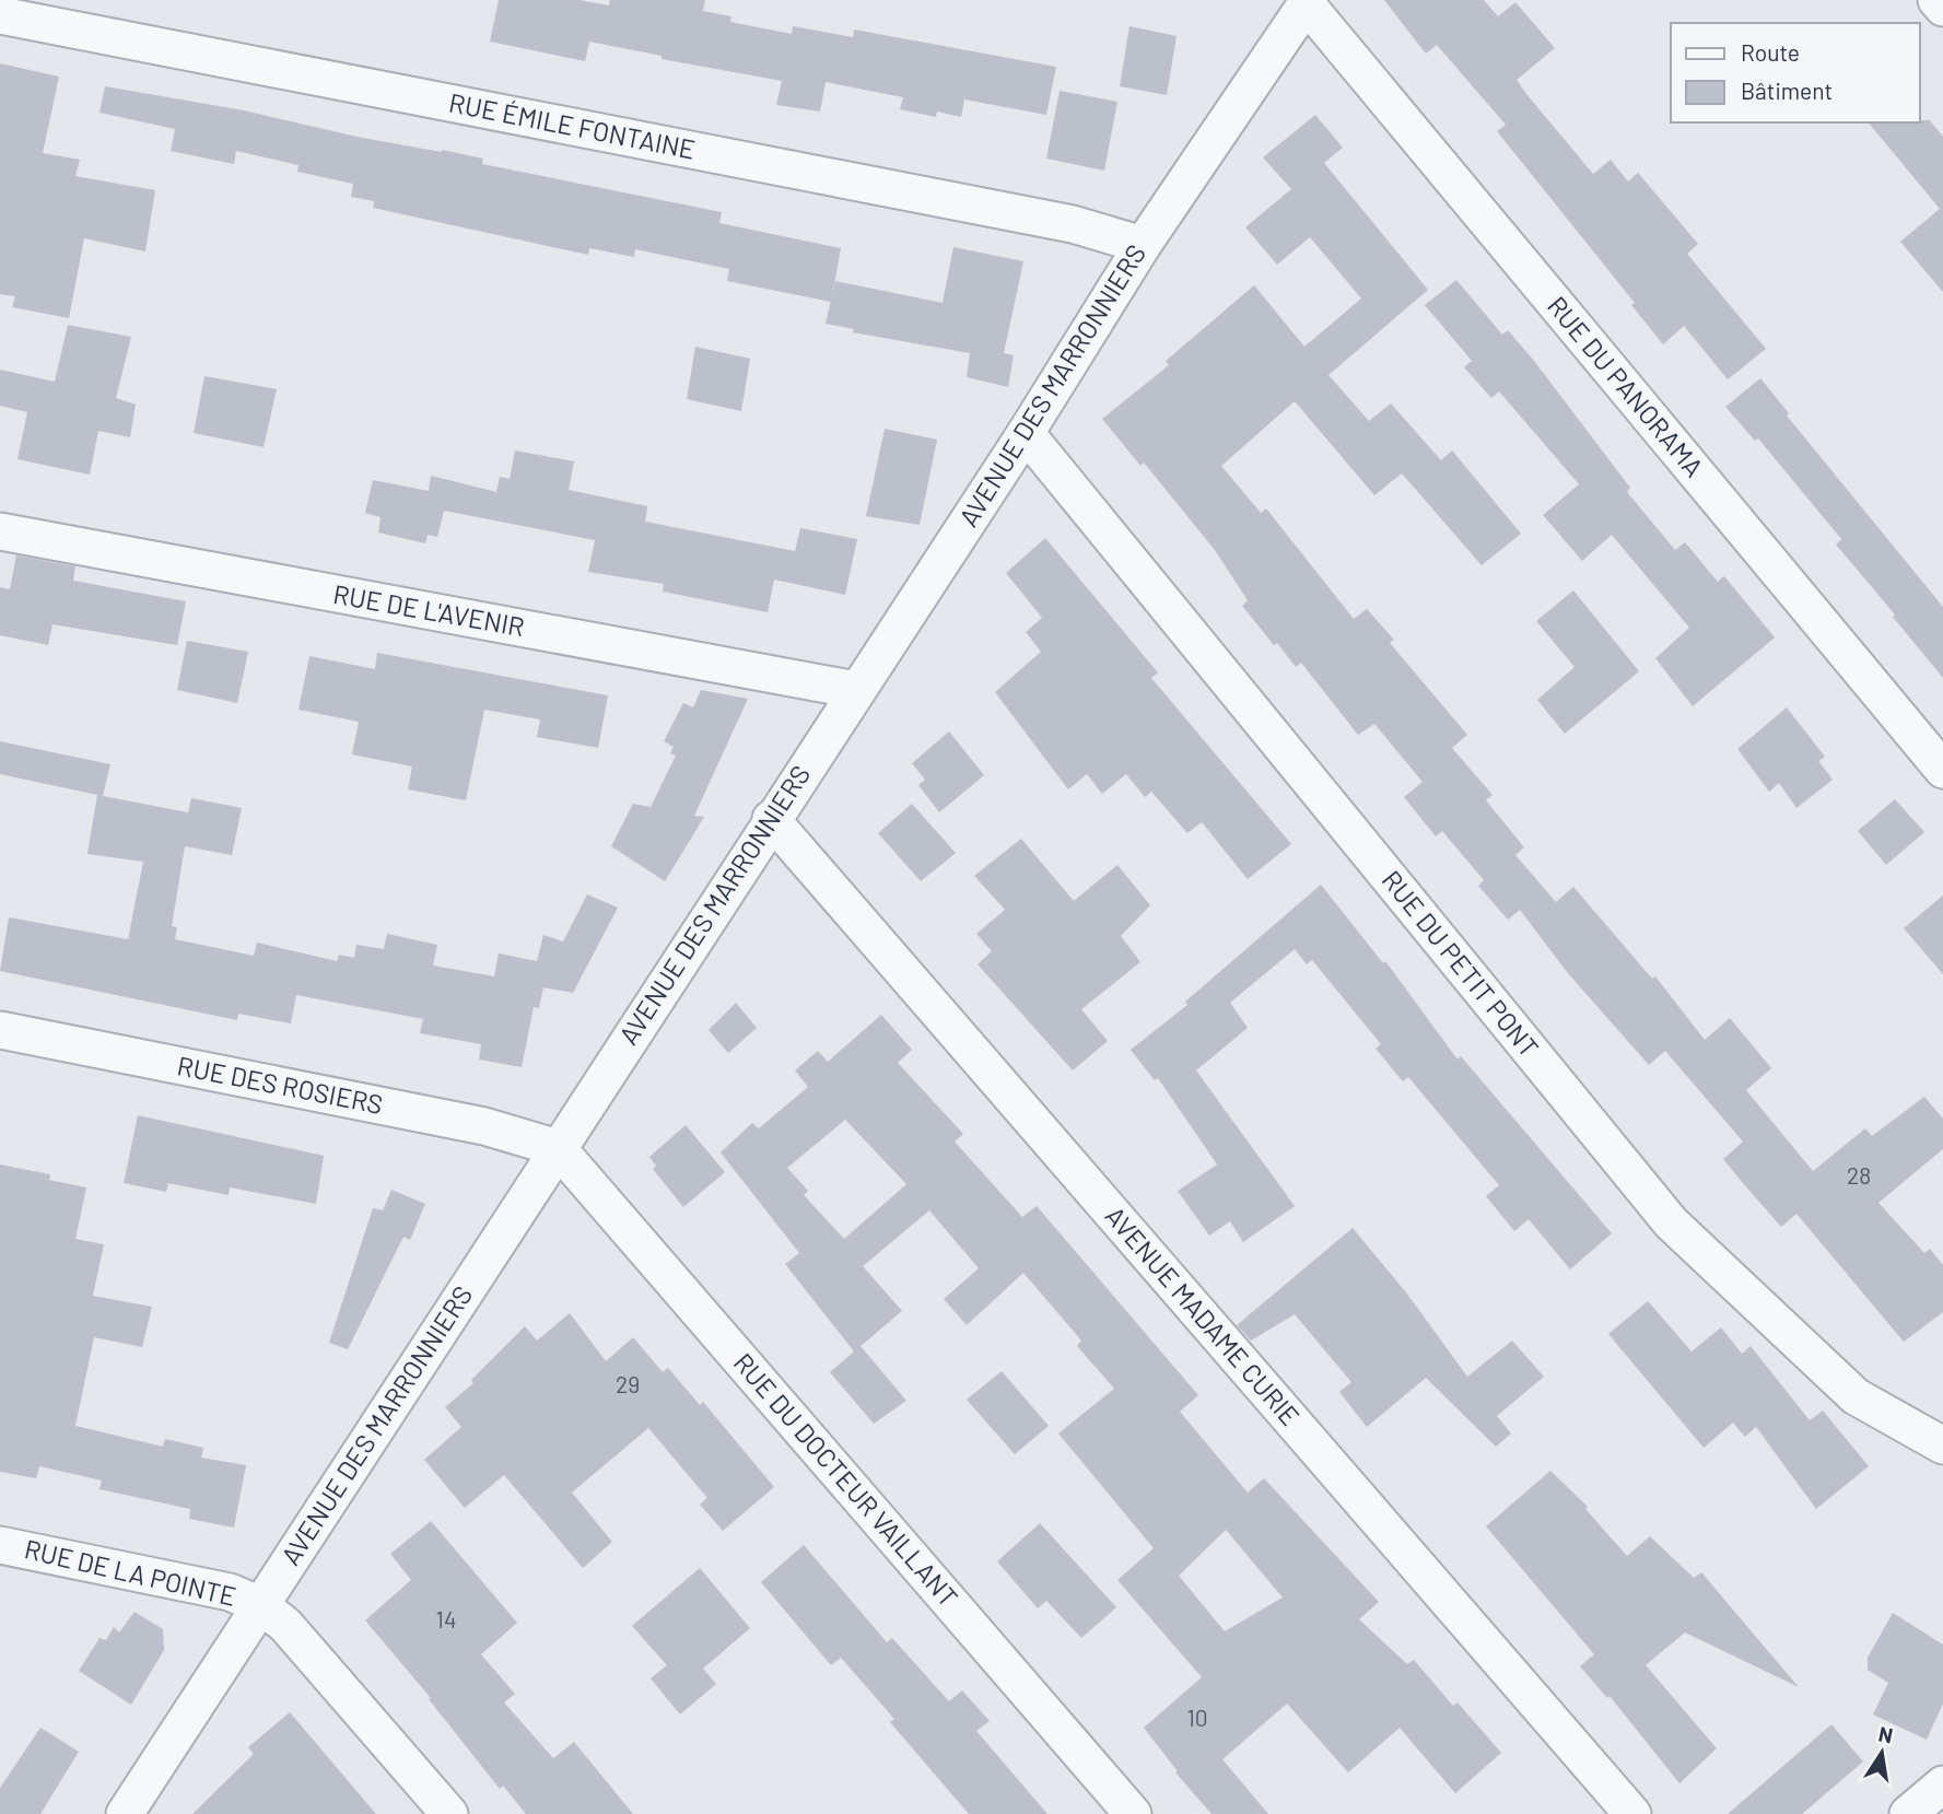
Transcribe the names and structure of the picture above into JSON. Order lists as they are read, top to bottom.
{
  "streets": {
    "street": [
      "RUE ÉMILE FONTAINE",
      "AVENUE DES MARRONNIERS",
      "RUE DU PANORAMA",
      "RUE DE L'AVENIR",
      "RUE DU PETIT PONT",
      "RUE DES ROSIERS",
      "AVENUE MADAME CURIE",
      "RUE DU DOCTEUR VAILLANT",
      "RUE DE LA POINTE"
    ]
  },
  "crossings": [
    ["RUE ÉMILE FONTAINE", "AVENUE DES MARRONNIERS"],
    ["AVENUE DES MARRONNIERS", "RUE DU PANORAMA"],
    ["AVENUE DES MARRONNIERS", "RUE DE L'AVENIR"],
    ["AVENUE DES MARRONNIERS", "RUE DU PETIT PONT"],
    ["AVENUE DES MARRONNIERS", "RUE DES ROSIERS"],
    ["AVENUE DES MARRONNIERS", "AVENUE MADAME CURIE"],
    ["AVENUE DES MARRONNIERS", "RUE DU DOCTEUR VAILLANT"],
    ["AVENUE DES MARRONNIERS", "RUE DE LA POINTE"],
    ["RUE DES ROSIERS", "RUE DU DOCTEUR VAILLANT"]
  ],
  "house_numbers": [
    "28",
    "29",
    "14",
    "10"
  ],
  "legend": ["Route", "Bâtiment"],
  "north": "top"
}
